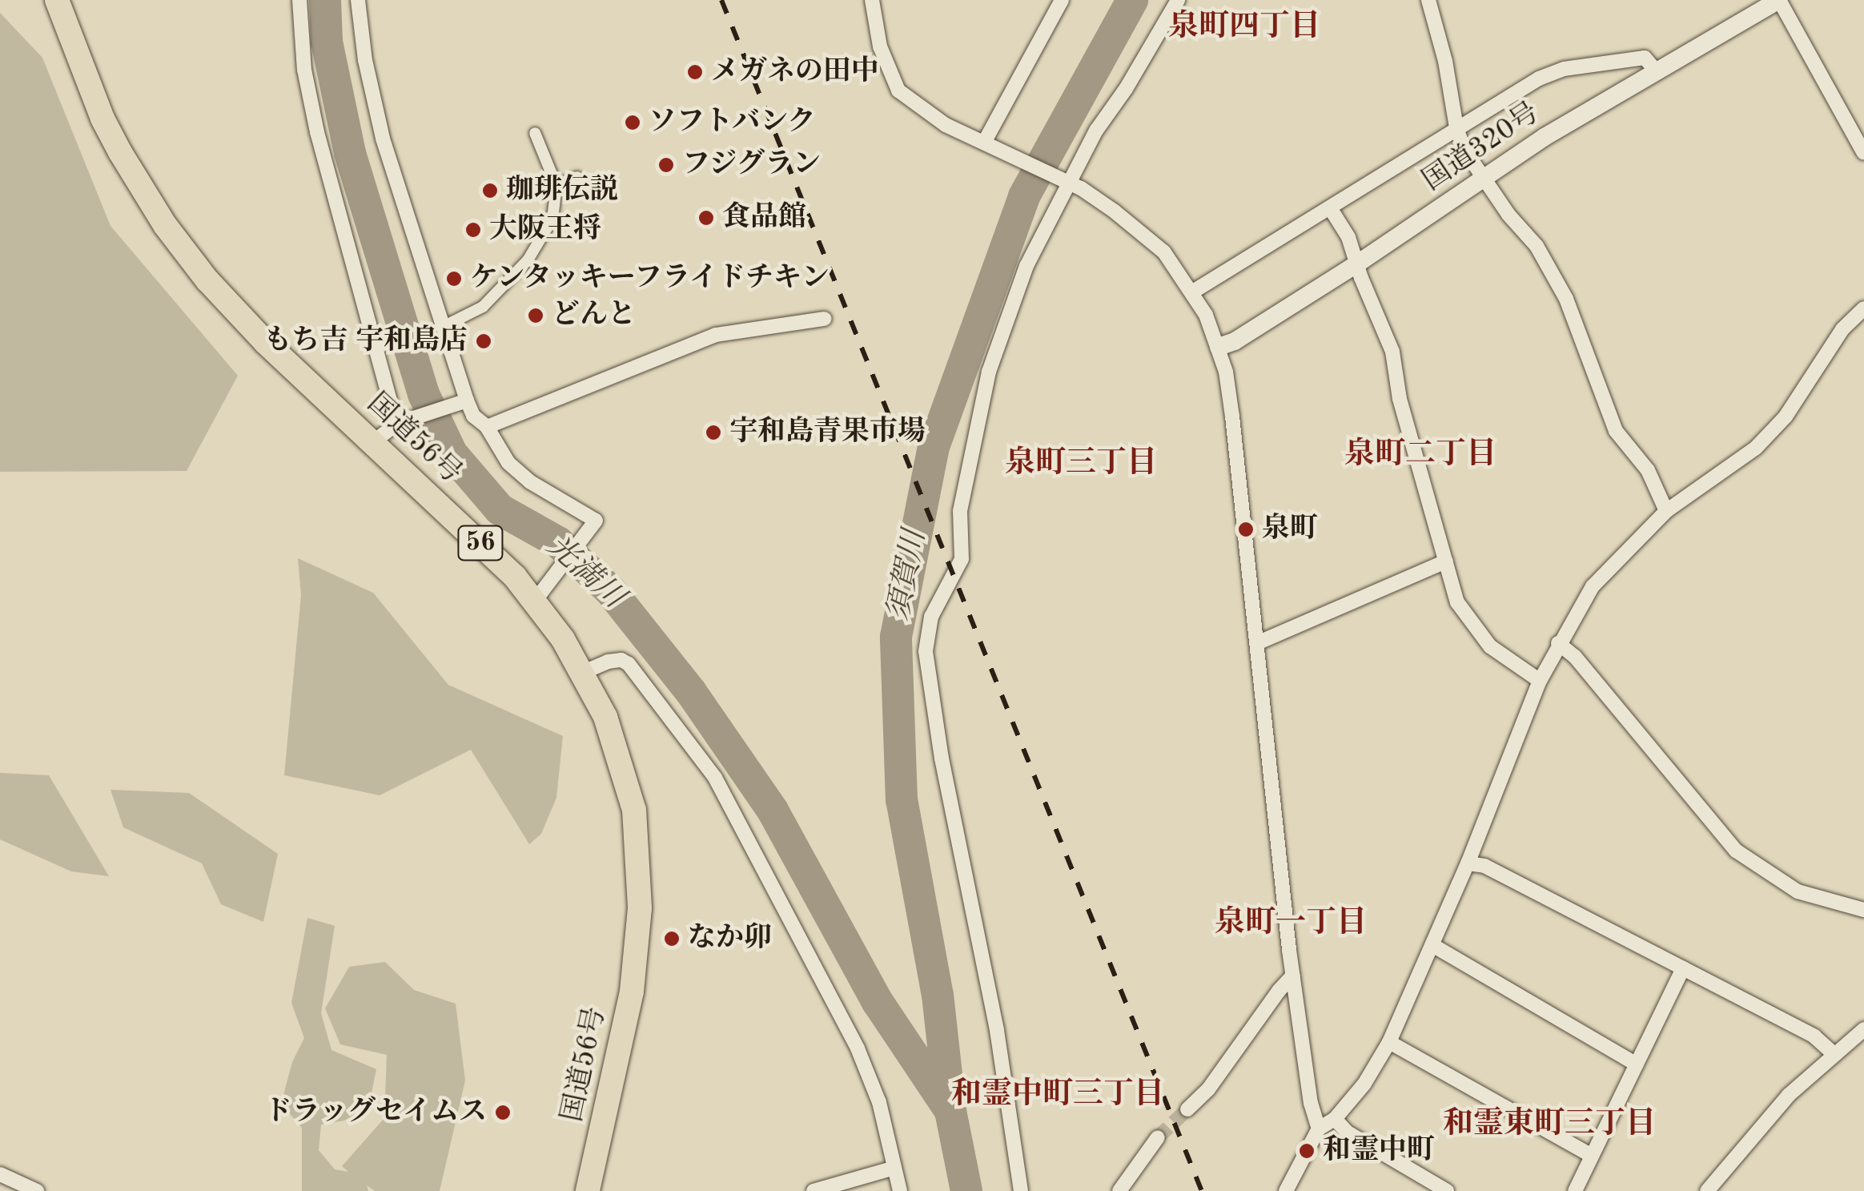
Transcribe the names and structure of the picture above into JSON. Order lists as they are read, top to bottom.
{
  "streets": {
    "highway": ["国道56号", "56"],
    "street": ["国道320号"]
  },
  "districts": [
    "泉町四丁目",
    "泉町二丁目",
    "泉町三丁目",
    "泉町一丁目",
    "和霊中町三丁目",
    "和霊東町三丁目"
  ],
  "water": ["光満川", "須賀川"],
  "places": [
    "メガネの田中",
    "ソフトバンク",
    "フジグラン",
    "珈琲伝説",
    "食品館",
    "大阪王将",
    "ケンタッキーフライドチキン",
    "どんと",
    "もち吉 宇和島店",
    "宇和島青果市場",
    "泉町",
    "なか卯",
    "ドラッグセイムス",
    "和霊中町"
  ]
}
